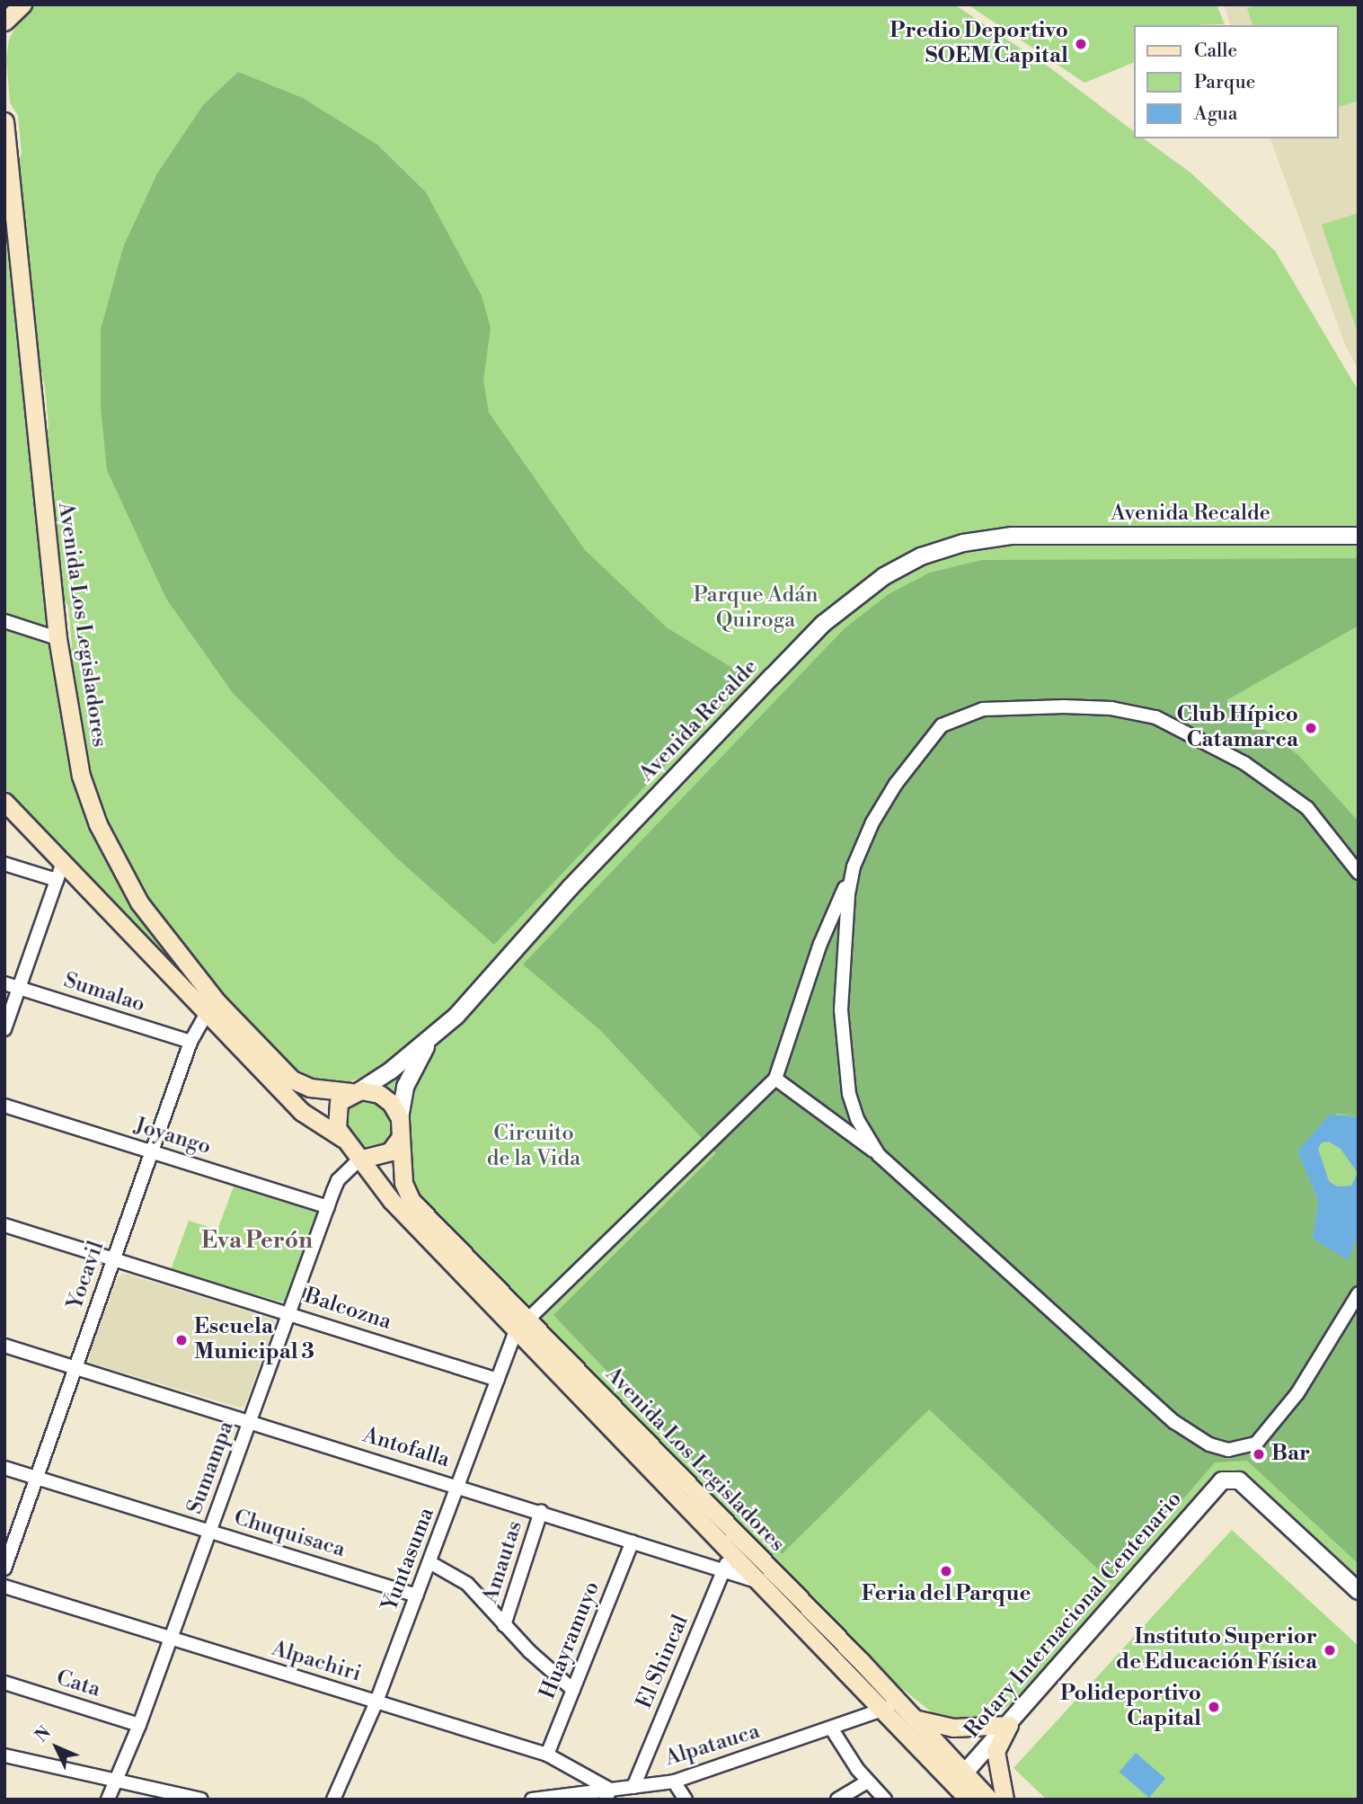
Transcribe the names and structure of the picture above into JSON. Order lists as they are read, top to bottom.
{
  "streets": {
    "main road": ["Avenida Los Legisladores"],
    "street": [
      "Avenida Recalde",
      "Sumalao",
      "Joyango",
      "Yocavil",
      "Balcozna",
      "Antofalla",
      "Sumampa",
      "Chuquisaca",
      "Yuntasuma",
      "Amautas",
      "Rotary Internacional Centenario",
      "Huayramuyo",
      "Alpachiri",
      "El Shincal",
      "Cata",
      "Alpatauca"
    ]
  },
  "crossings": [
    ["Avenida Recalde", "Avenida Los Legisladores"],
    ["Avenida Recalde", "Sumampa"],
    ["Avenida Los Legisladores", "Yocavil"],
    ["Avenida Los Legisladores", "Antofalla"],
    ["Avenida Los Legisladores", "Sumampa"],
    ["Avenida Los Legisladores", "Yuntasuma"],
    ["Avenida Los Legisladores", "Rotary Internacional Centenario"],
    ["Avenida Los Legisladores", "El Shincal"],
    ["Avenida Los Legisladores", "Alpatauca"],
    ["Sumalao", "Yocavil"],
    ["Joyango", "Yocavil"],
    ["Joyango", "Sumampa"],
    ["Yocavil", "Balcozna"],
    ["Yocavil", "Antofalla"],
    ["Yocavil", "Chuquisaca"],
    ["Balcozna", "Sumampa"],
    ["Balcozna", "Yuntasuma"],
    ["Antofalla", "Sumampa"],
    ["Antofalla", "Yuntasuma"],
    ["Antofalla", "Amautas"],
    ["Antofalla", "Huayramuyo"],
    ["Antofalla", "El Shincal"],
    ["Sumampa", "Chuquisaca"],
    ["Sumampa", "Alpachiri"],
    ["Sumampa", "Cata"],
    ["Chuquisaca", "Yuntasuma"],
    ["Yuntasuma", "Alpachiri"],
    ["Huayramuyo", "Alpachiri"],
    ["Alpachiri", "Alpatauca"],
    ["El Shincal", "Alpatauca"]
  ],
  "districts": ["Eva Perón"],
  "parks": ["Parque Adán Quiroga", "Circuito de la Vida"],
  "places": [
    "Predio Deportivo SOEM Capital",
    "Club Hípico Catamarca",
    "Escuela Municipal 3",
    "Bar",
    "Feria del Parque",
    "Instituto Superior de Educación Física",
    "Polideportivo Capital"
  ],
  "legend": ["Calle", "Parque", "Agua"],
  "north": "top left"
}
